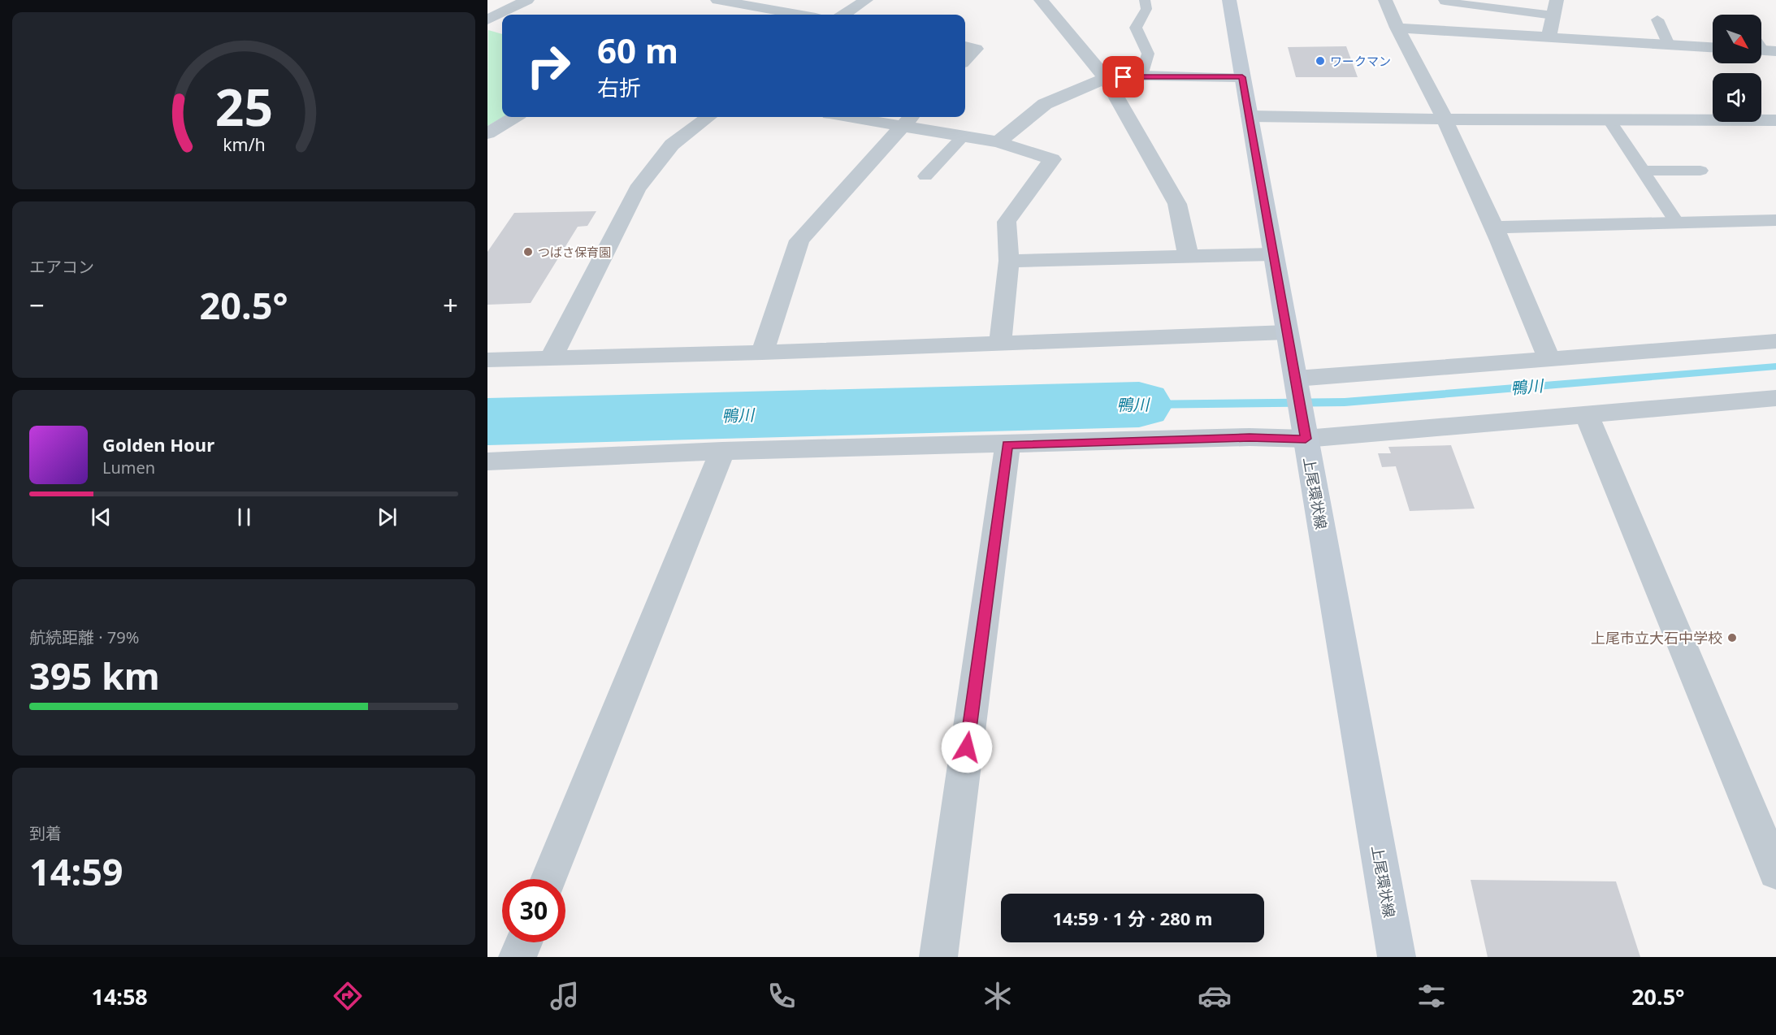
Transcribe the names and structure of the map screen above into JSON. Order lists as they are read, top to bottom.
{
  "streets": {
    "main road": ["上尾環状線"]
  },
  "water": ["鴨川"],
  "places": ["ワークマン", "つばさ保育園", "上尾市立大石中学校"],
  "north": "bottom right",
  "page": {
    "turn": ["60 m", "右折"],
    "tile": [
      "エアコン",
      ["航続距離 · 79%", "395 km"],
      ["到着", "14:59"]
    ],
    "heat": ["−", "20.5°", "+"],
    "song": ["Golden Hour", "Lumen"],
    "limit": "30",
    "trip": "14:59 · 1 分 · 280 m",
    "tabs": ["14:58", "20.5°"],
    "gauge": ["25", "km/h"]
  }
}
